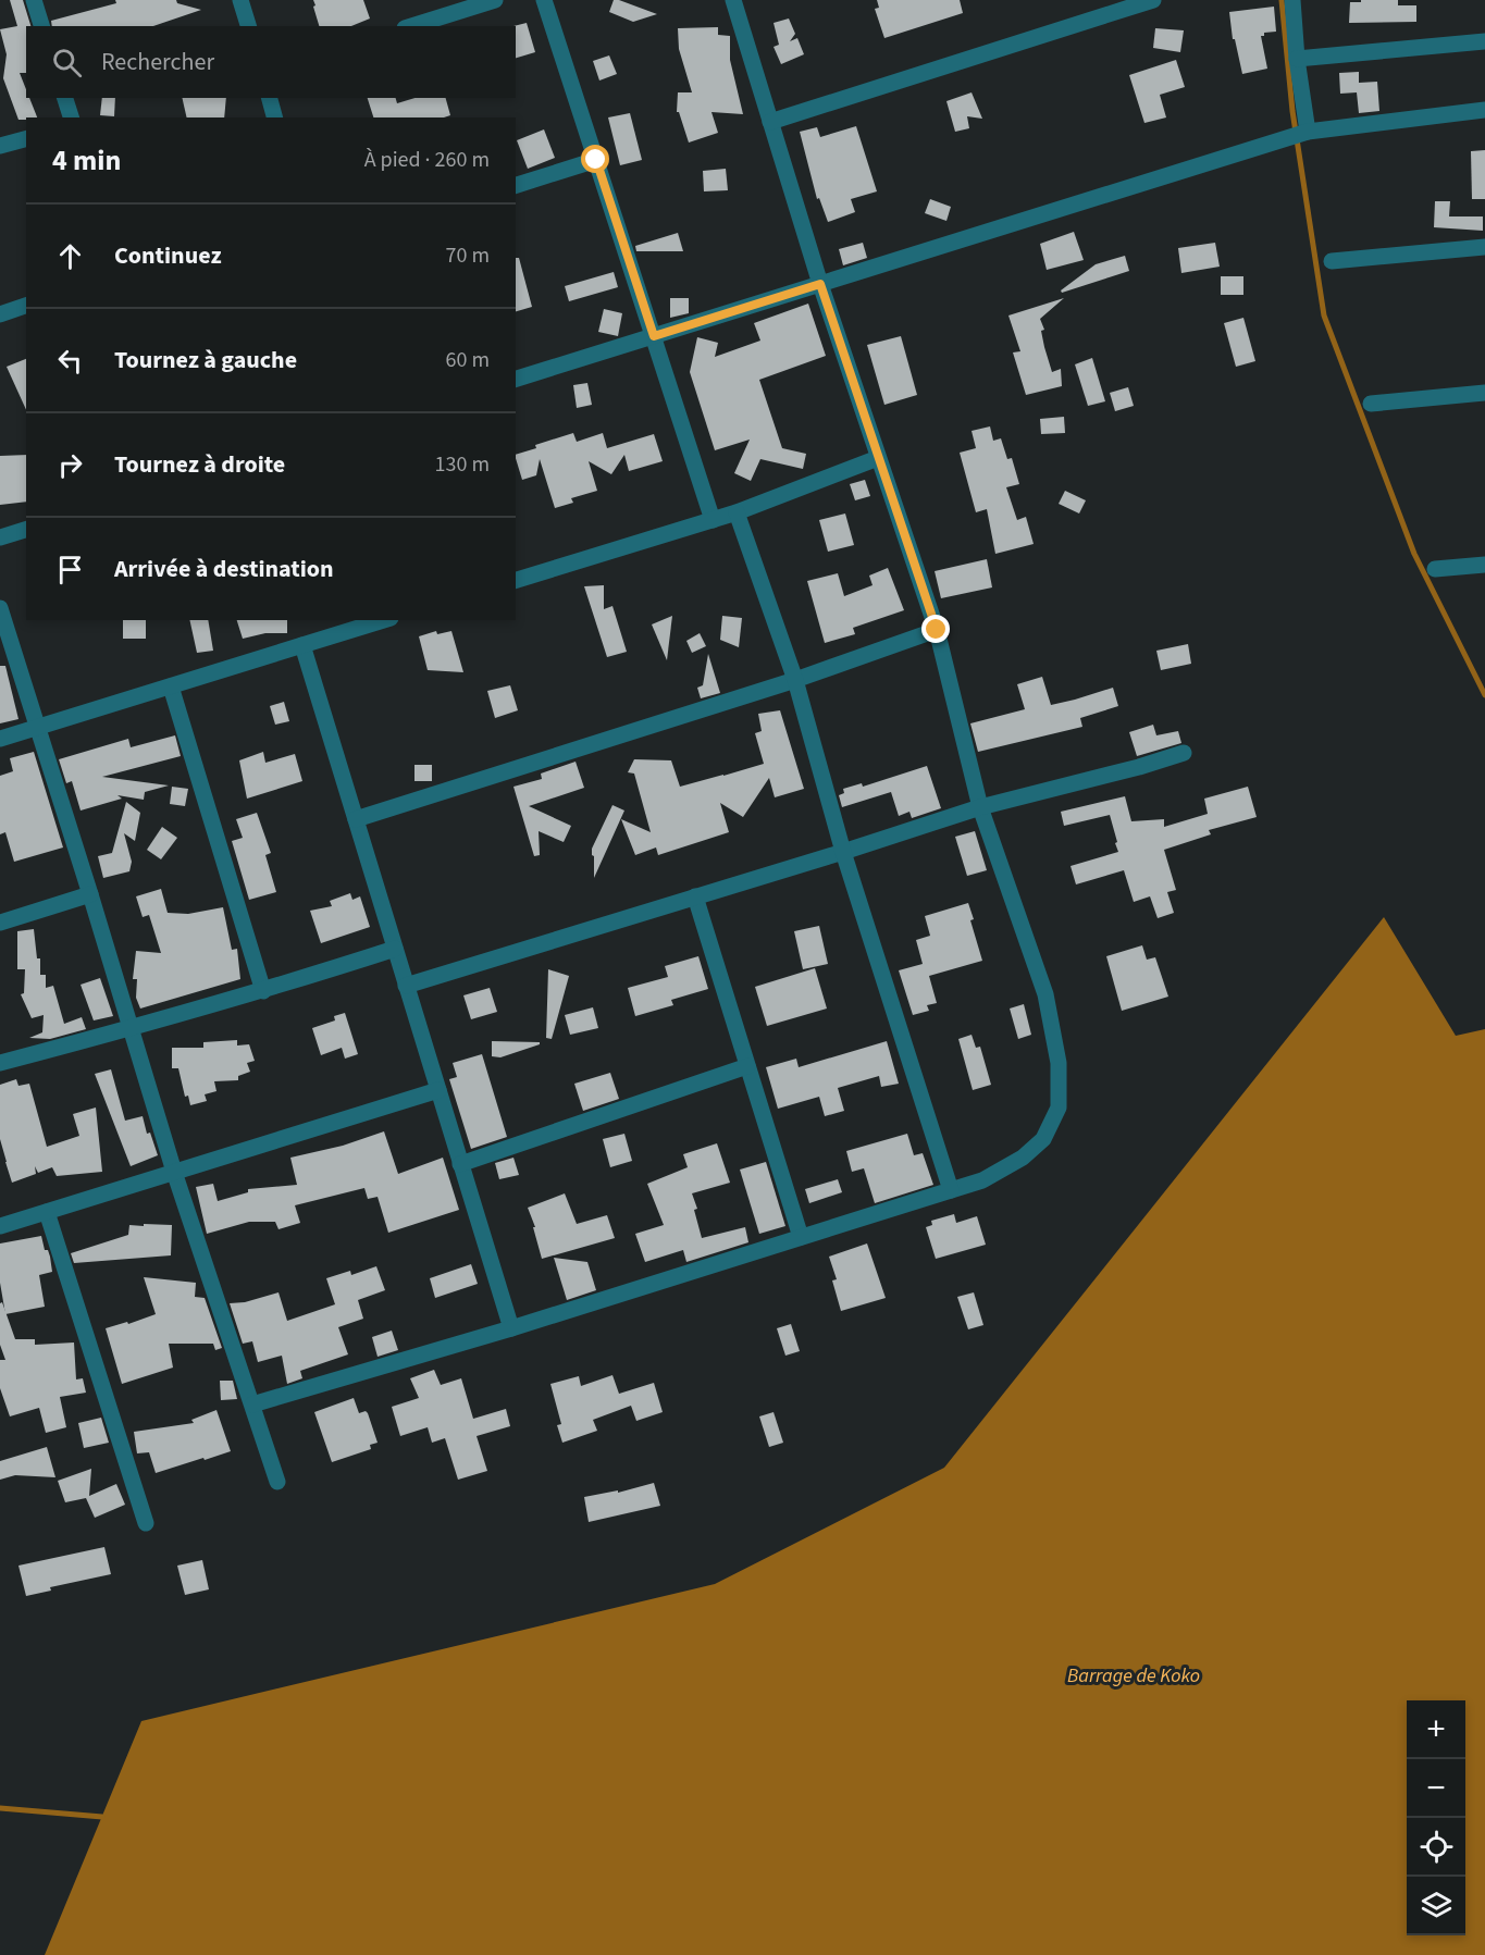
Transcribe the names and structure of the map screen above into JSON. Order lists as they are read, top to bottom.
{
  "water": ["Barrage de Koko"],
  "page": {
    "search": "Rechercher",
    "heading": ["4 min", "À pied · 260 m"],
    "list": [
      ["Continuez", "70 m"],
      ["Tournez à gauche", "60 m"],
      ["Tournez à droite", "130 m"],
      "Arrivée à destination"
    ],
    "map_buttons": ["+", "−"]
  }
}
